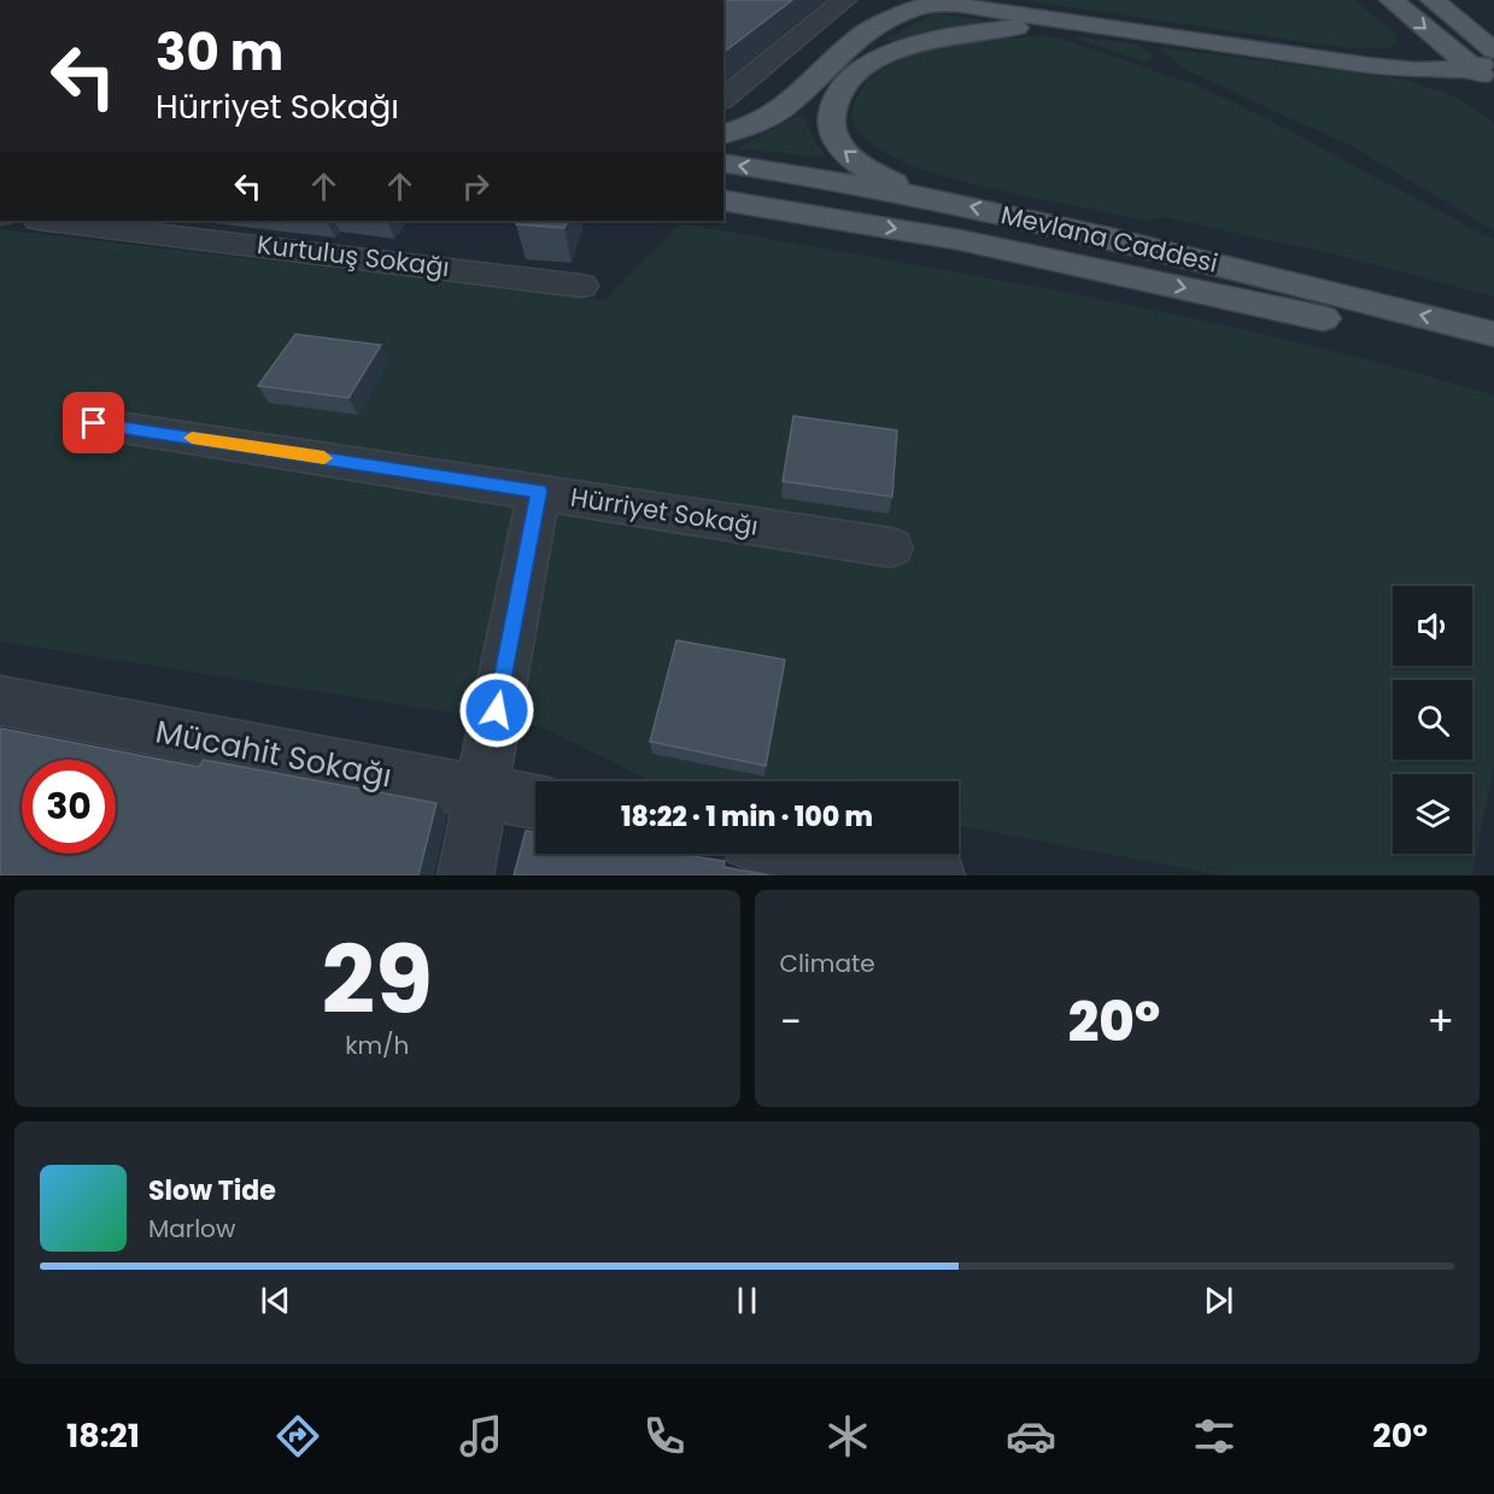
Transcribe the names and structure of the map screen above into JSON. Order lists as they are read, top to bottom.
{
  "streets": {
    "main road": ["Mevlana Caddesi"],
    "street": ["Kurtuluş Sokağı", "Hürriyet Sokağı", "Mücahit Sokağı"]
  },
  "page": {
    "turn": ["30 m", "Hürriyet Sokağı"],
    "limit": "30",
    "trip": "18:22 · 1 min · 100 m",
    "tile": [
      ["29", "km/h"],
      "Climate"
    ],
    "heat": ["−", "20°", "+"],
    "song": ["Slow Tide", "Marlow"],
    "tabs": ["18:21", "20°"]
  }
}
